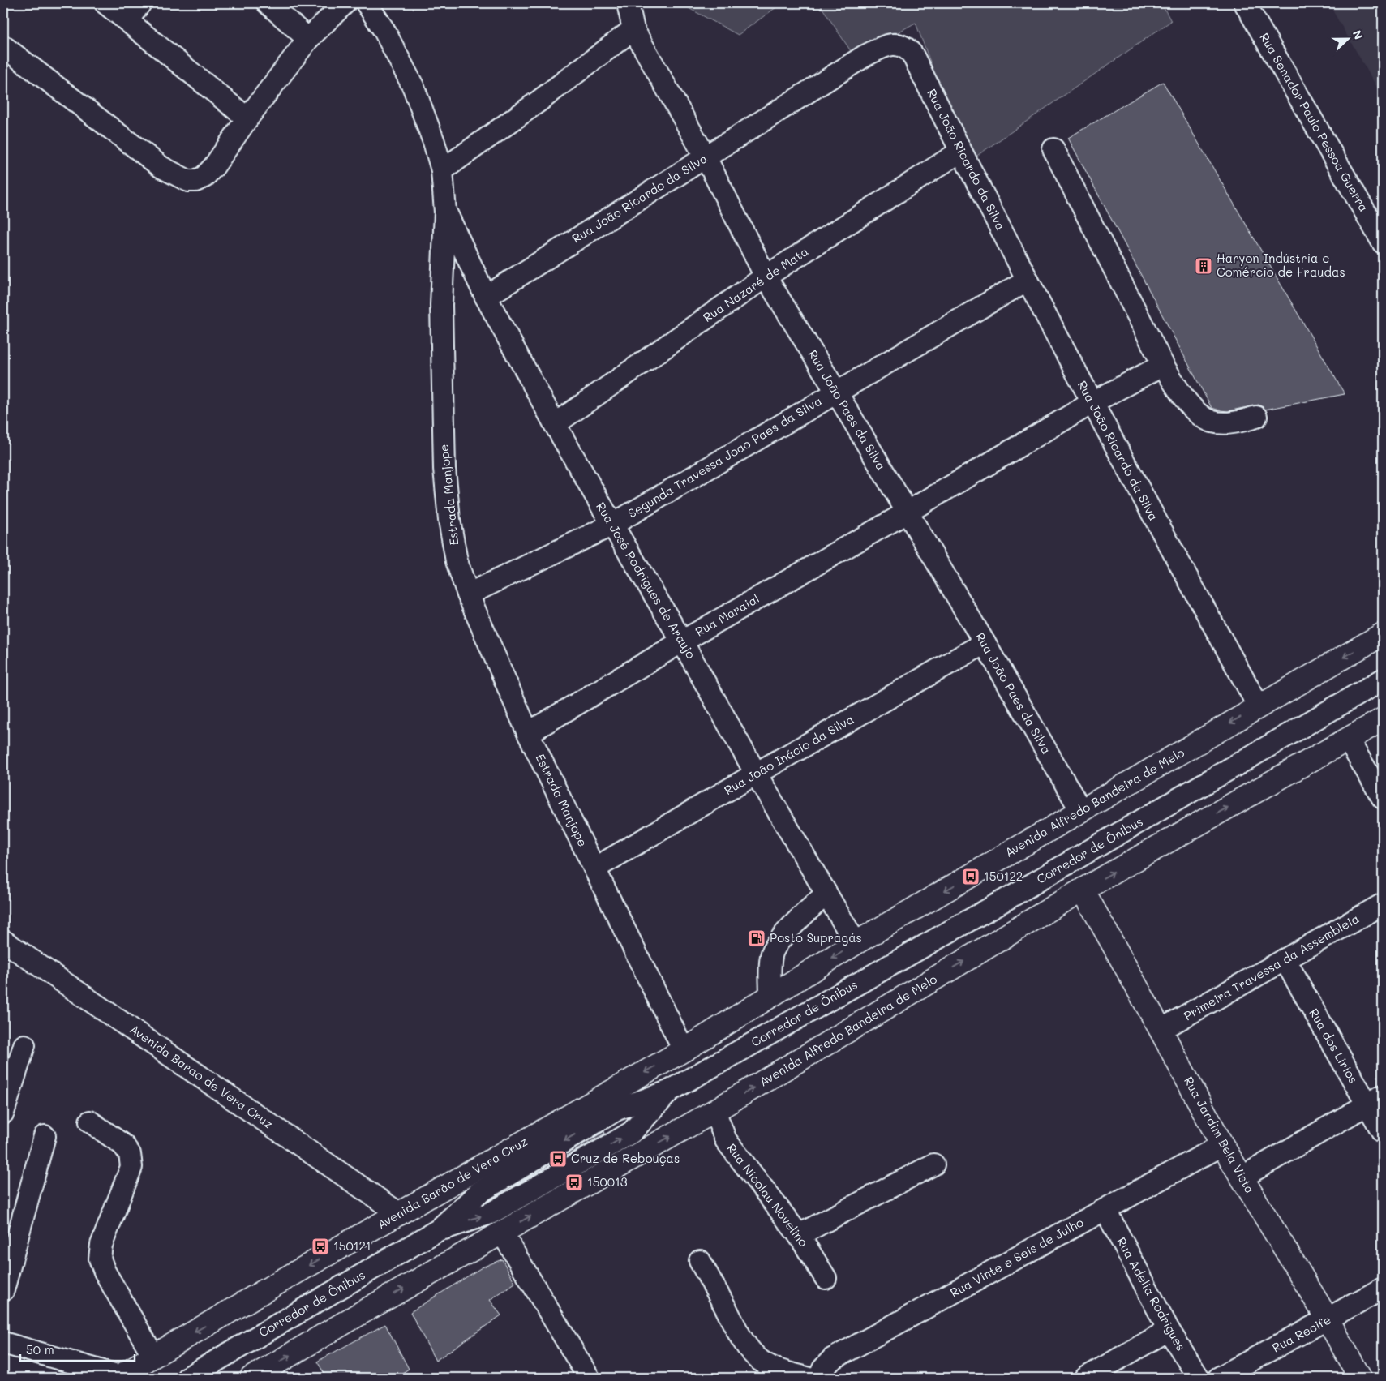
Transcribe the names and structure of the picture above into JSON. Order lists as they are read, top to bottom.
{
  "streets": {
    "main road": ["Avenida Alfredo Bandeira de Melo", "Rua Jardim Bela Vista", "Avenida Barão de Vera Cruz"],
    "street": [
      "Rua Senador Paulo Pessoa Guerra",
      "Rua João Ricardo da Silva",
      "Rua Nazaré de Mata",
      "Rua João Paes da Silva",
      "Segunda Travessa Joao Paes da Silva",
      "Estrada Manjope",
      "Rua José Rodrigues de Araujo",
      "Rua Maraial",
      "Rua João Inácio da Silva",
      "Corredor de Ônibus",
      "Primeira Travessa da Assembleia",
      "Rua dos Lirios",
      "Avenida Barao de Vera Cruz",
      "Rua Nicolau Novelino",
      "Rua Vinte e Seis de Julho",
      "Rua Adelia Rodrigues",
      "Rua Recife"
    ]
  },
  "crossings": [
    ["Rua João Ricardo da Silva", "Rua Nazaré de Mata"],
    ["Rua João Ricardo da Silva", "Rua João Paes da Silva"],
    ["Rua João Ricardo da Silva", "Segunda Travessa Joao Paes da Silva"],
    ["Rua João Ricardo da Silva", "Rua José Rodrigues de Araujo"],
    ["Rua João Ricardo da Silva", "Rua Maraial"],
    ["Rua João Ricardo da Silva", "Avenida Alfredo Bandeira de Melo"],
    ["Rua Nazaré de Mata", "Rua João Paes da Silva"],
    ["Rua Nazaré de Mata", "Rua José Rodrigues de Araujo"],
    ["Rua João Paes da Silva", "Segunda Travessa Joao Paes da Silva"],
    ["Rua João Paes da Silva", "Rua Maraial"],
    ["Rua João Paes da Silva", "Rua João Inácio da Silva"],
    ["Rua João Paes da Silva", "Avenida Alfredo Bandeira de Melo"],
    ["Segunda Travessa Joao Paes da Silva", "Estrada Manjope"],
    ["Segunda Travessa Joao Paes da Silva", "Rua José Rodrigues de Araujo"],
    ["Estrada Manjope", "Rua José Rodrigues de Araujo"],
    ["Estrada Manjope", "Rua Maraial"],
    ["Estrada Manjope", "Rua João Inácio da Silva"],
    ["Estrada Manjope", "Avenida Alfredo Bandeira de Melo"],
    ["Estrada Manjope", "Avenida Barão de Vera Cruz"],
    ["Rua José Rodrigues de Araujo", "Rua Maraial"],
    ["Rua José Rodrigues de Araujo", "Rua João Inácio da Silva"],
    ["Rua José Rodrigues de Araujo", "Avenida Alfredo Bandeira de Melo"],
    ["Avenida Alfredo Bandeira de Melo", "Rua Jardim Bela Vista"],
    ["Avenida Alfredo Bandeira de Melo", "Avenida Barão de Vera Cruz"],
    ["Avenida Alfredo Bandeira de Melo", "Rua Nicolau Novelino"],
    ["Primeira Travessa da Assembleia", "Rua dos Lirios"],
    ["Primeira Travessa da Assembleia", "Rua Jardim Bela Vista"],
    ["Avenida Barao de Vera Cruz", "Avenida Barão de Vera Cruz"],
    ["Rua Jardim Bela Vista", "Rua Vinte e Seis de Julho"],
    ["Rua Jardim Bela Vista", "Rua Recife"],
    ["Rua Vinte e Seis de Julho", "Rua Adelia Rodrigues"]
  ],
  "places": {
    "building": ["Haryon Indústria e Comércio de Fraudas"],
    "bus stop": [
      "150122",
      "Cruz de Rebouças",
      "150013",
      "150121"
    ],
    "fuel station": ["Posto Supragás"]
  },
  "scale_bar": "50 m",
  "north": "right"
}
